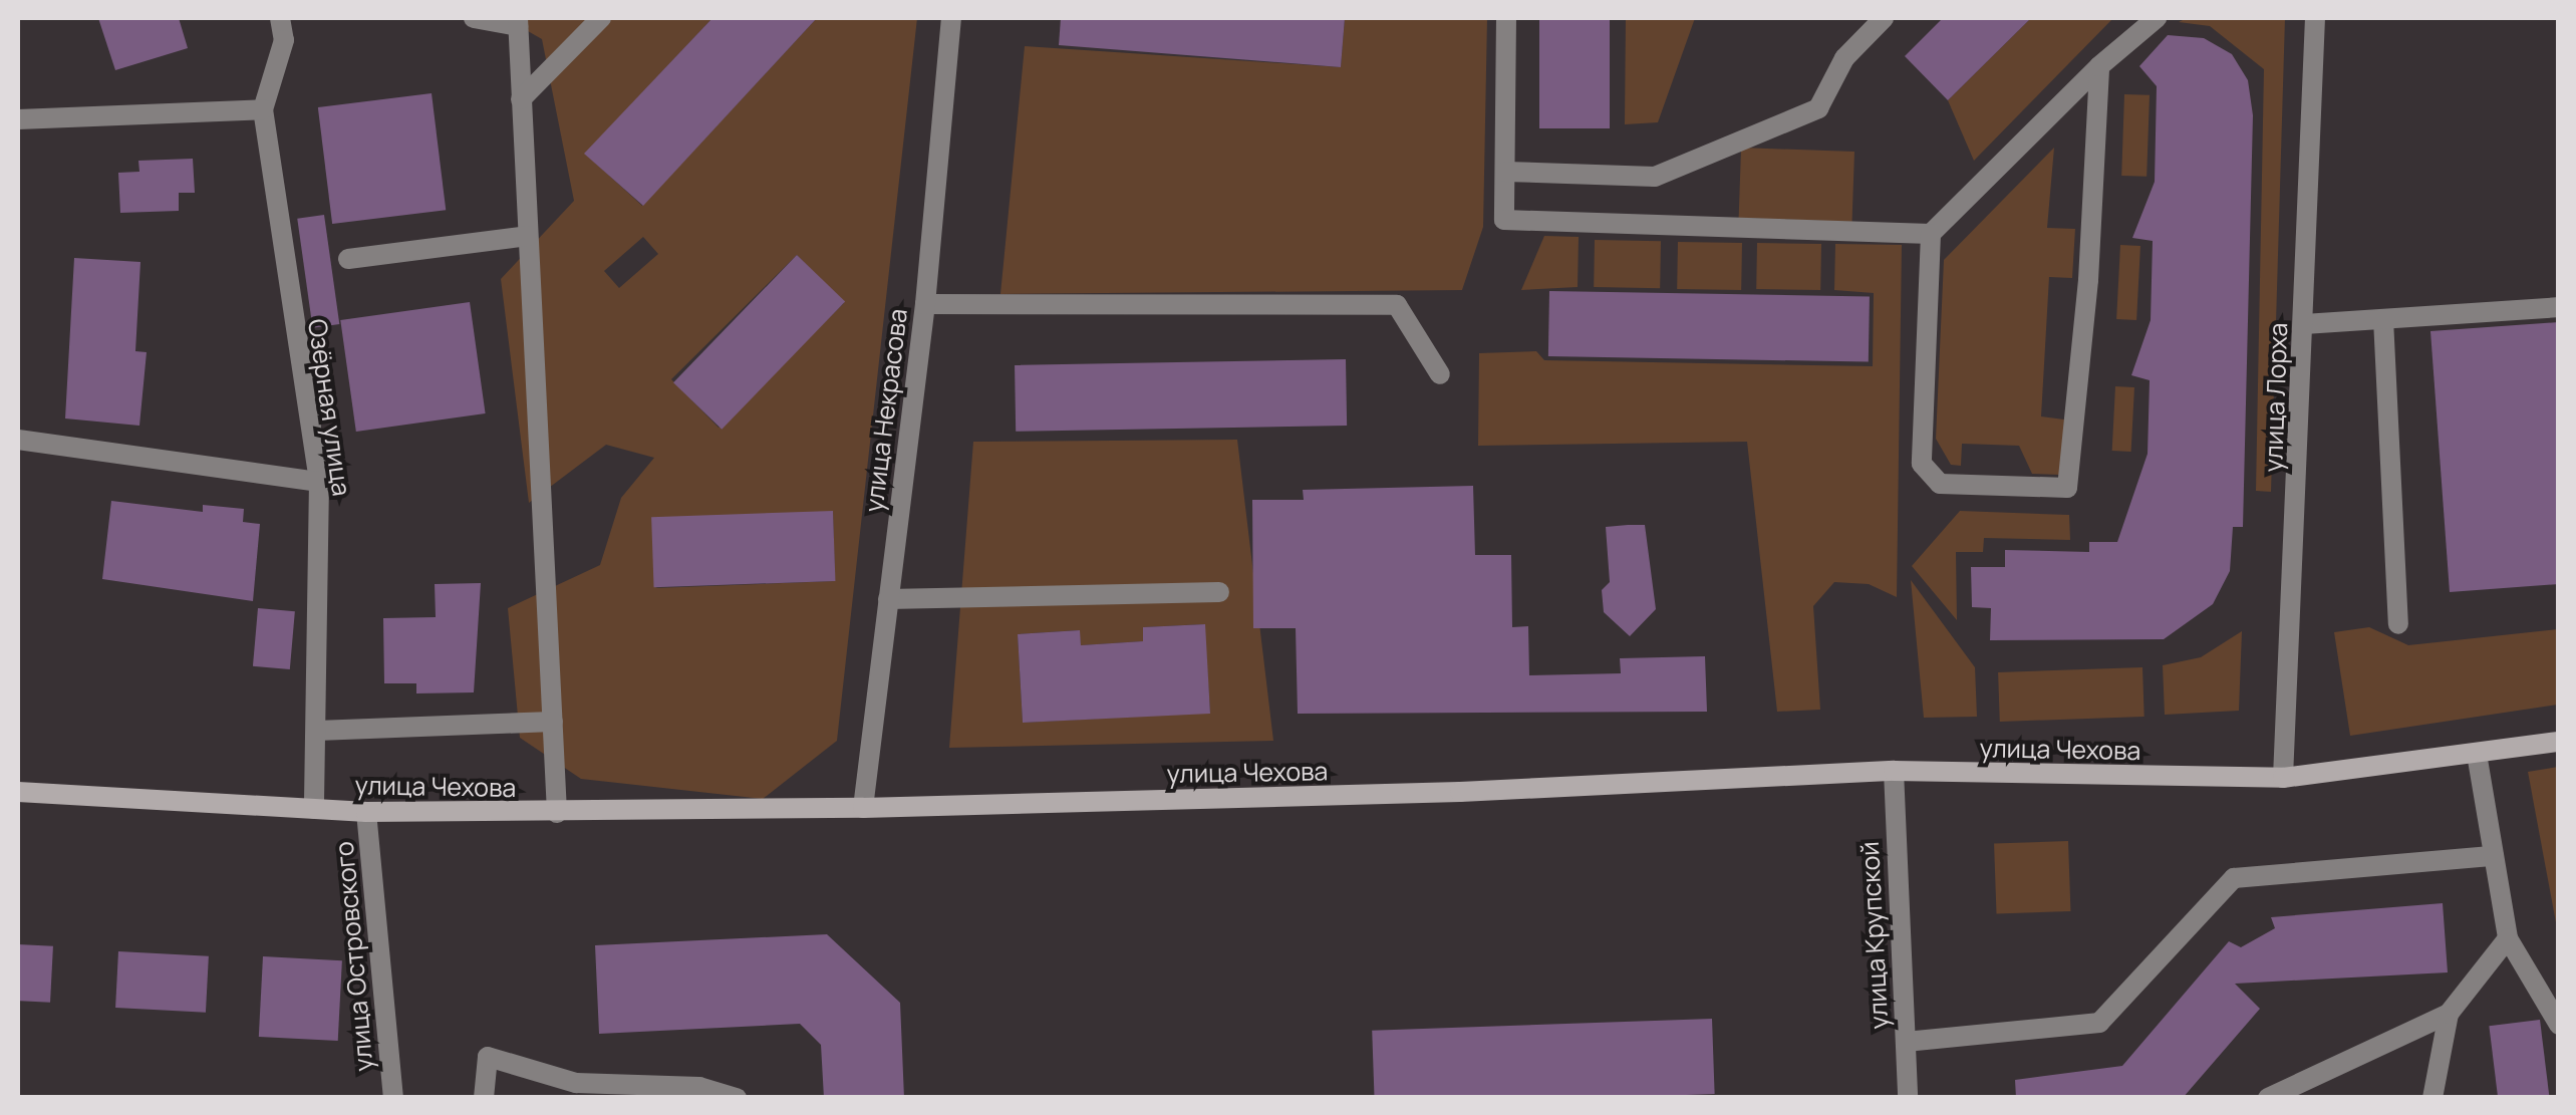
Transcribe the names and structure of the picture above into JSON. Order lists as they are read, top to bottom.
{
  "streets": {
    "main road": ["улица Чехова"],
    "street": [
      "улица Лорха",
      "Озёрная улица",
      "улица Некрасова",
      "улица Крупской",
      "улица Островского"
    ]
  },
  "crossings": [
    ["улица Лорха", "улица Чехова"],
    ["Озёрная улица", "улица Чехова"],
    ["улица Некрасова", "улица Чехова"],
    ["улица Чехова", "улица Крупской"],
    ["улица Чехова", "улица Островского"]
  ]
}
